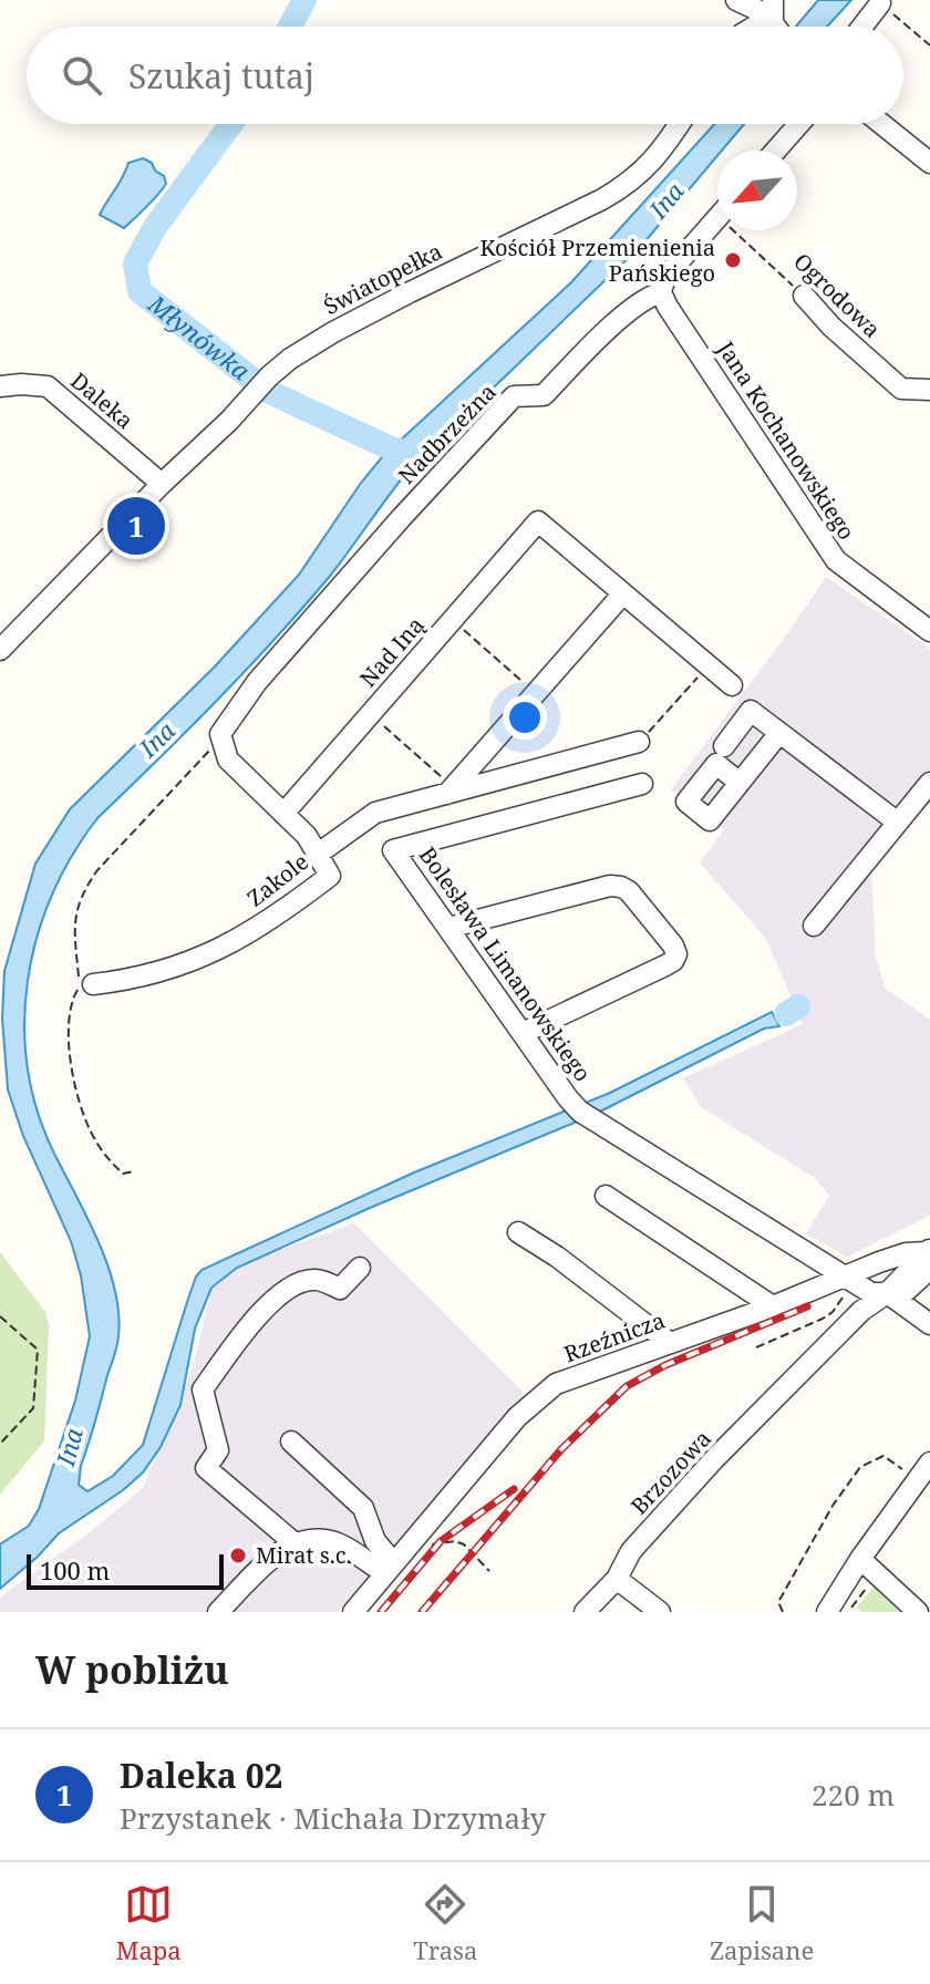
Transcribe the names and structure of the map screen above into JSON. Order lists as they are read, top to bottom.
{
  "streets": {
    "street": [
      "Światopełka",
      "Ogrodowa",
      "Daleka",
      "Nadbrzeżna",
      "Jana Kochanowskiego",
      "Nad Iną",
      "Zakole",
      "Bolesława Limanowskiego",
      "Rzeźnicza",
      "Brzozowa"
    ]
  },
  "crossings": [
    ["Światopełka", "Daleka"],
    ["Nadbrzeżna", "Jana Kochanowskiego"],
    ["Nadbrzeżna", "Zakole"],
    ["Nad Iną", "Zakole"],
    ["Bolesława Limanowskiego", "Rzeźnicza"],
    ["Bolesława Limanowskiego", "Brzozowa"],
    ["Rzeźnicza", "Brzozowa"]
  ],
  "water": ["Ina", "Młynówka"],
  "places": ["Kościół Przemienienia Pańskiego", "Mirat s.c."],
  "scale_bar": "100 m",
  "north": "bottom left",
  "page": {
    "search": "Szukaj tutaj",
    "pins": "1",
    "scale": "100 m",
    "heading": "W pobliżu",
    "list": [
      {
        "mark": "1",
        "name": "Daleka 02",
        "note": "Przystanek · Michała Drzymały",
        "value": "220 m"
      }
    ],
    "nav": ["Mapa", "Trasa", "Zapisane"]
  }
}
